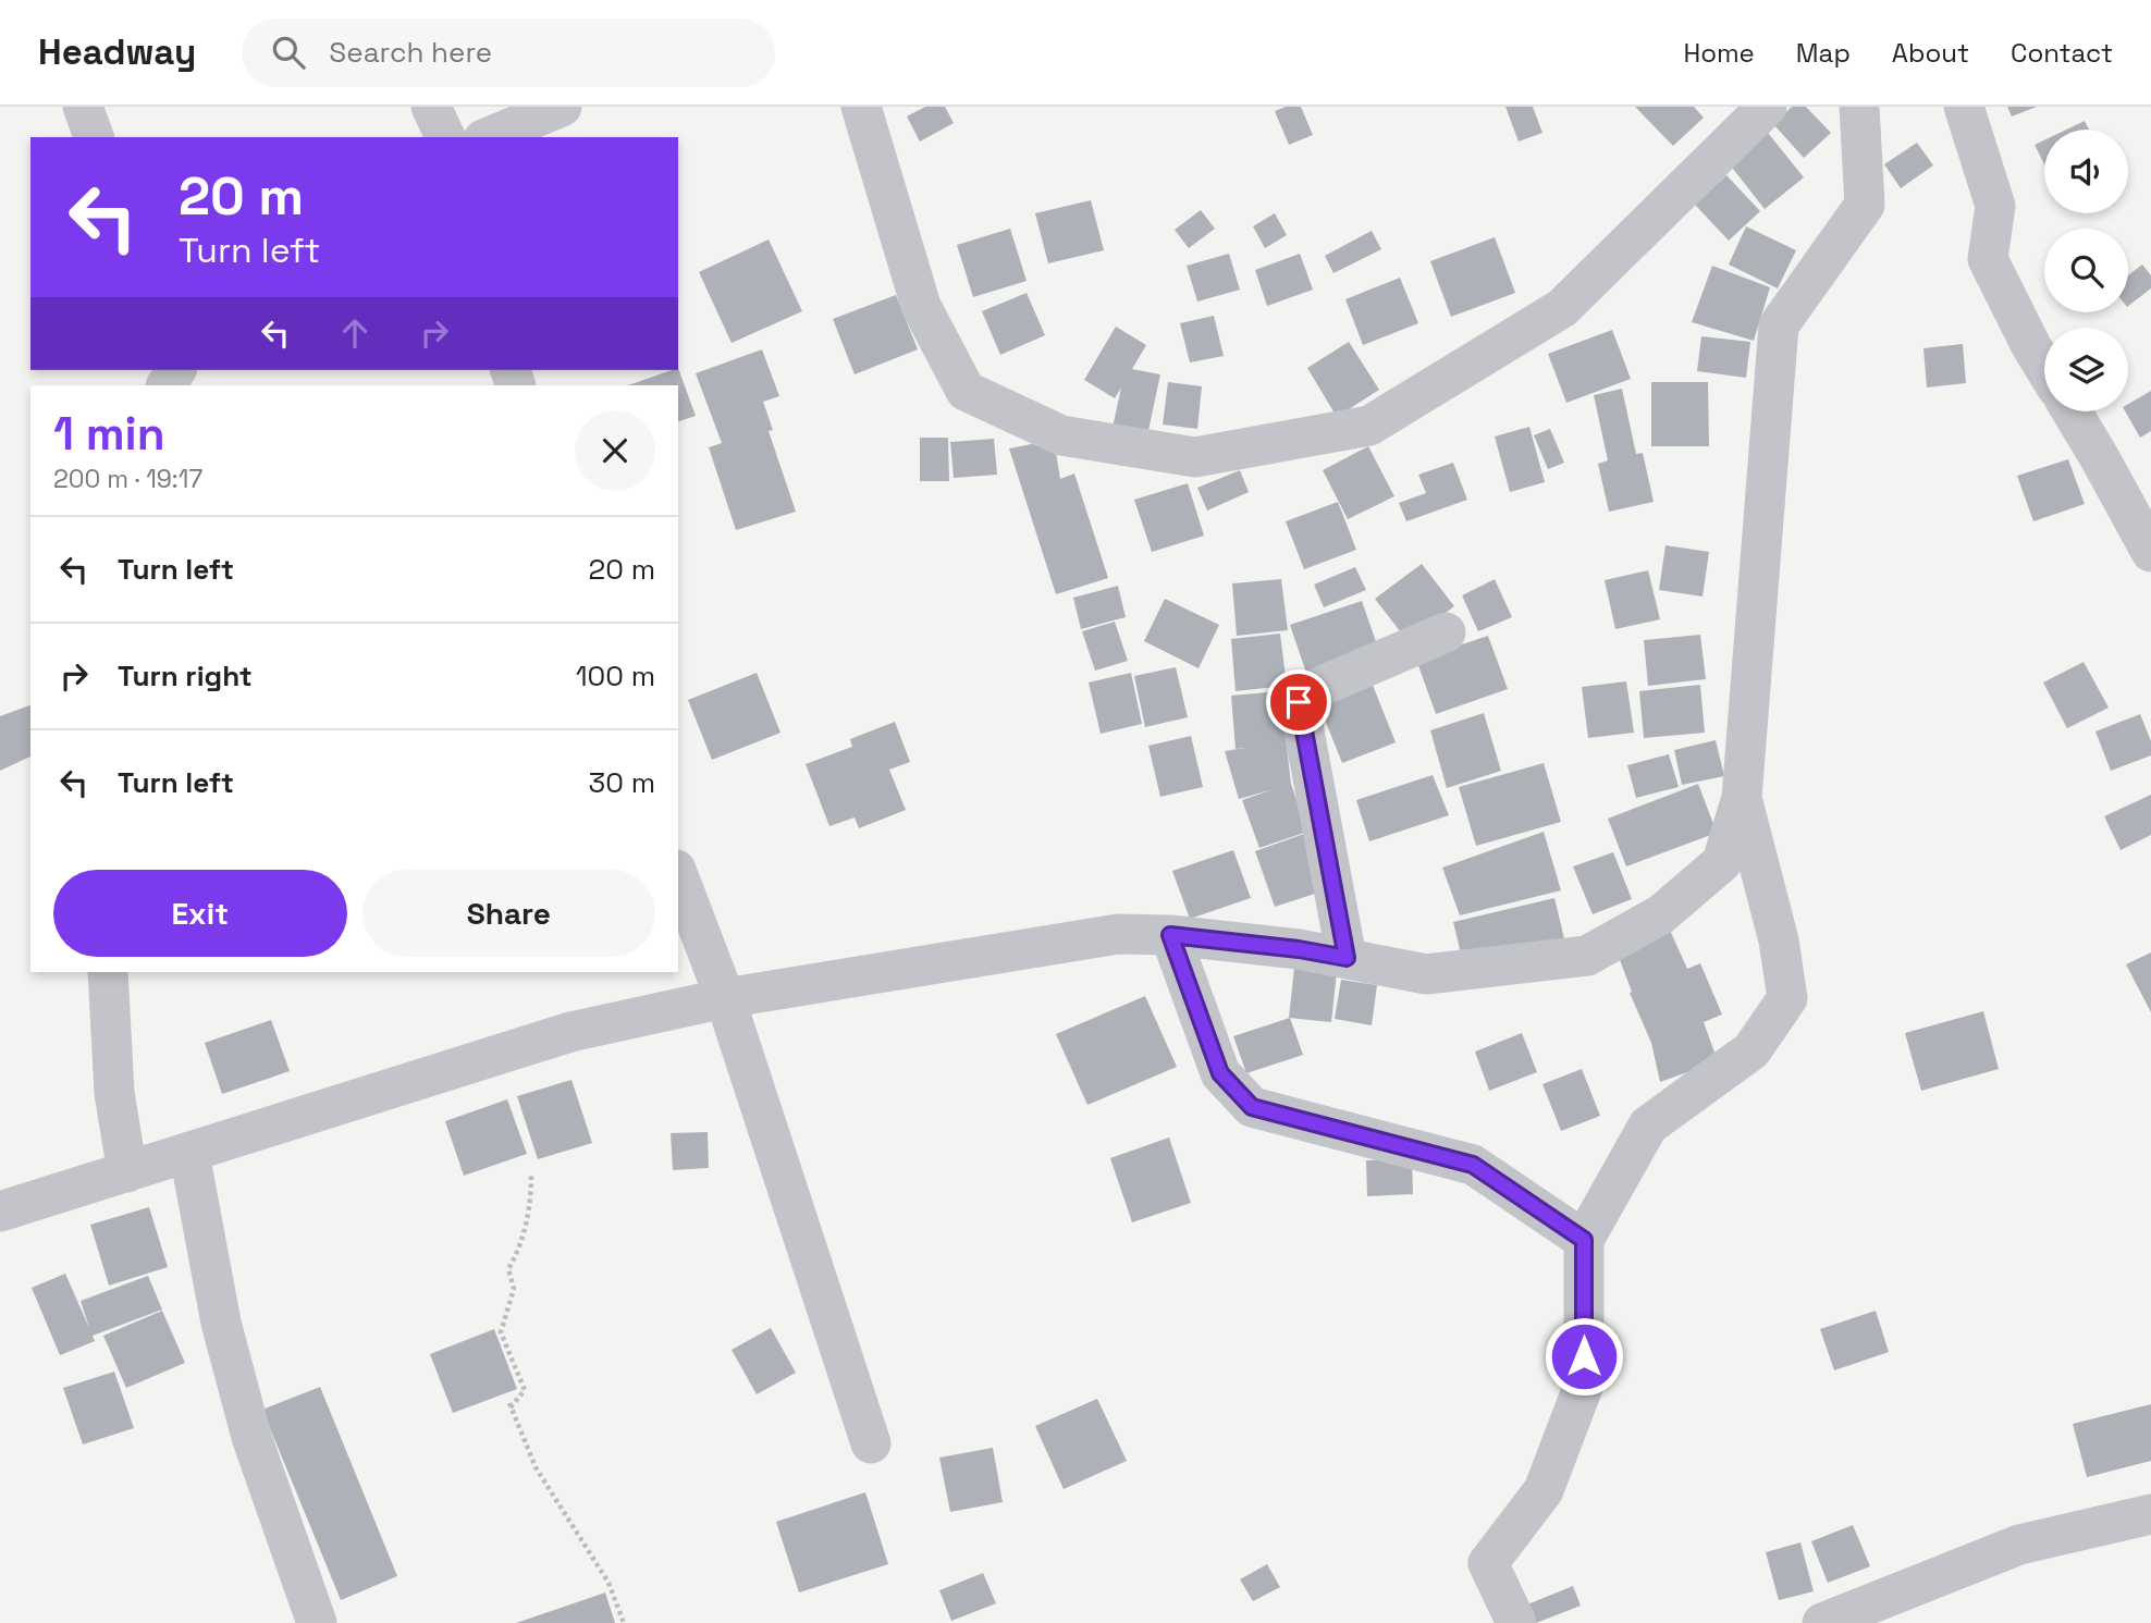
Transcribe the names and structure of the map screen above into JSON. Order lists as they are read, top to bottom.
{
  "page": {
    "header": "Headway",
    "search": "Search here",
    "nav": [
      "Home",
      "Map",
      "About",
      "Contact"
    ],
    "turn": ["20 m", "Turn left"],
    "heading": ["1 min", "200 m · 19:17"],
    "list": [
      {
        "name": "Turn left",
        "value": "20 m"
      },
      {
        "name": "Turn right",
        "value": "100 m"
      },
      {
        "name": "Turn left",
        "value": "30 m"
      }
    ],
    "buttons": ["Exit", "Share"]
  }
}
